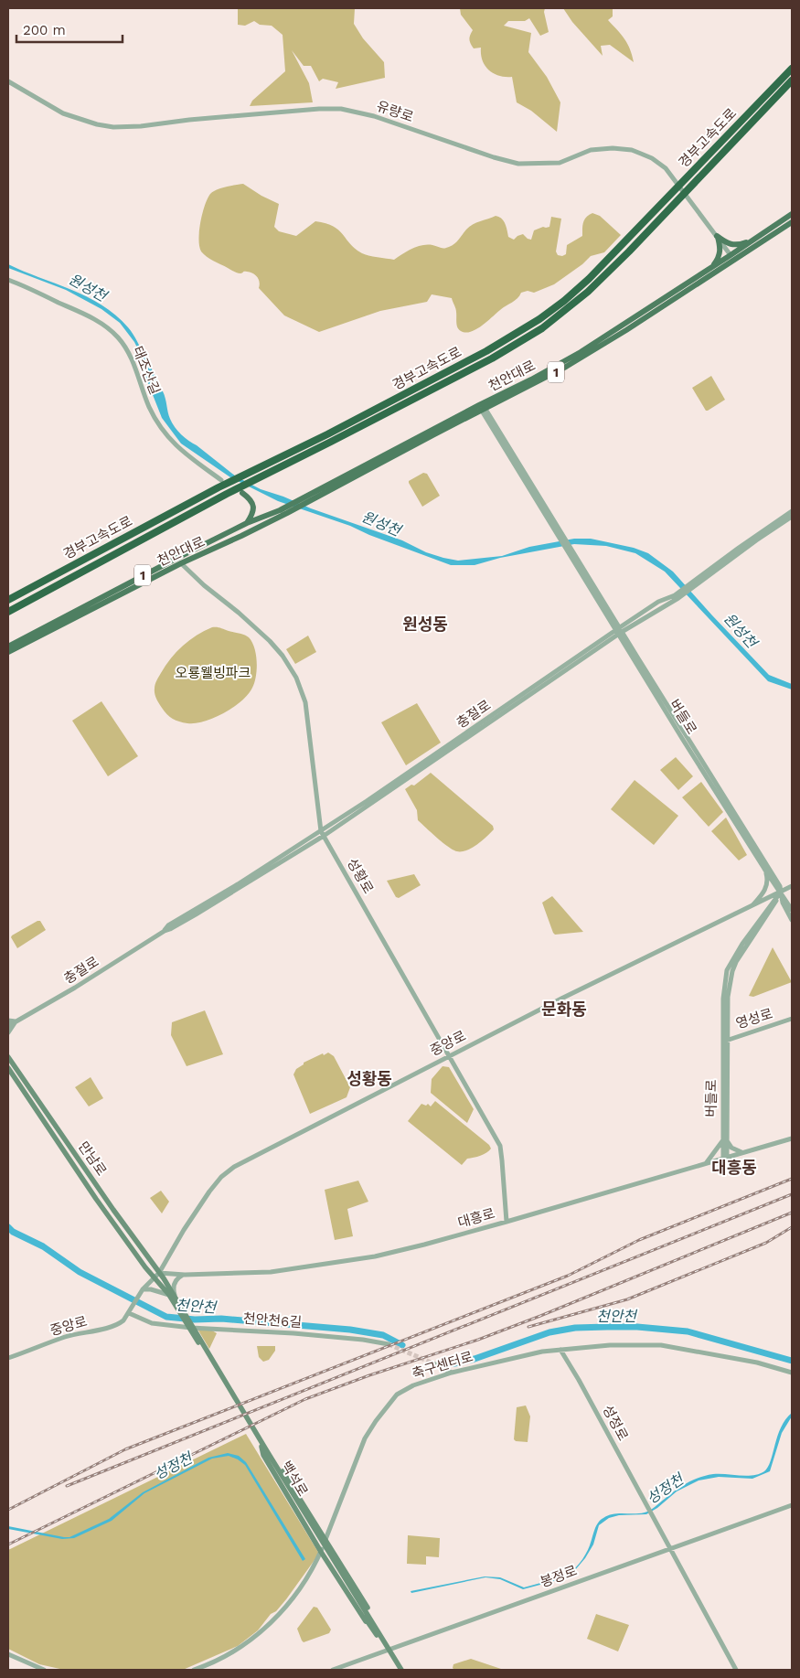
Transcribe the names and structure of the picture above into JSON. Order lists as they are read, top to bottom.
{
  "streets": {
    "highway": ["경부고속도로", "1"],
    "main road": ["천안대로", "만남로", "백석로"],
    "street": [
      "유량로",
      "태조산길",
      "충절로",
      "버들로",
      "성황로",
      "영성로",
      "중앙로",
      "대흥로",
      "천안천6길",
      "축구센터로",
      "성정로",
      "봉정로"
    ]
  },
  "crossings": [
    ["유량로", "천안대로"],
    ["경부고속도로", "태조산길"],
    ["천안대로", "버들로"],
    ["천안대로", "성황로"],
    ["충절로", "버들로"],
    ["충절로", "성황로"],
    ["버들로", "영성로"],
    ["버들로", "중앙로"],
    ["버들로", "대흥로"],
    ["성황로", "중앙로"],
    ["성황로", "대흥로"],
    ["중앙로", "만남로"],
    ["중앙로", "대흥로"],
    ["중앙로", "천안천6길"],
    ["만남로", "대흥로"],
    ["축구센터로", "성정로"],
    ["성정로", "봉정로"]
  ],
  "districts": [
    "원성동",
    "문화동",
    "성황동",
    "대흥동"
  ],
  "water": ["원성천", "천안천", "성정천"],
  "parks": ["오룡웰빙파크"],
  "scale_bar": "200 m"
}
